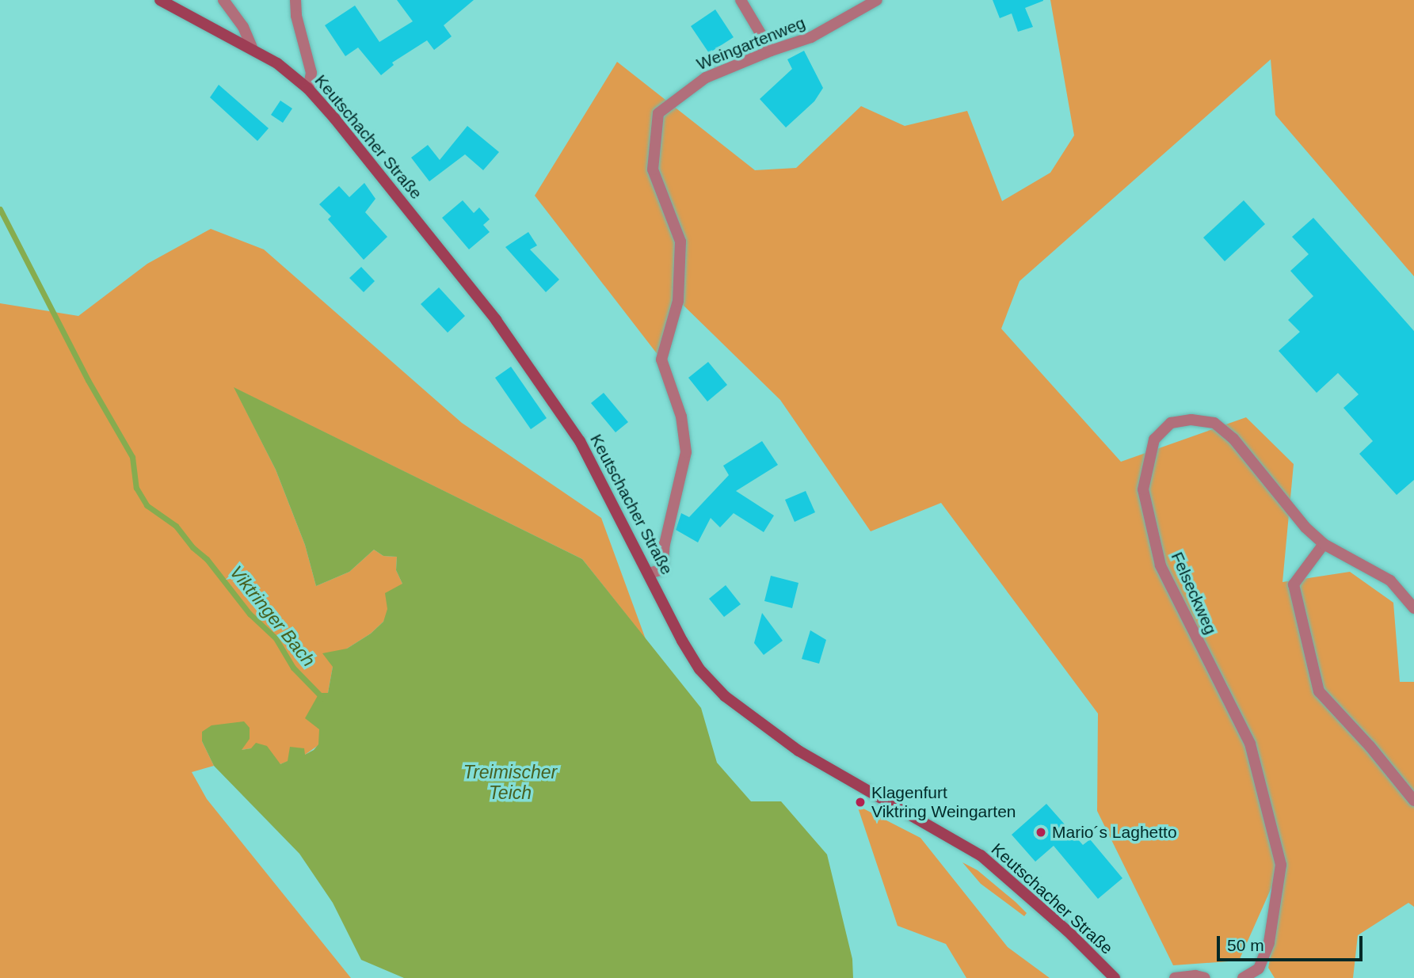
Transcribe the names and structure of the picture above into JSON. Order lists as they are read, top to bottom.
{
  "streets": {
    "main road": ["Keutschacher Straße"],
    "street": ["Weingartenweg", "Felseckweg"]
  },
  "crossings": [
    ["Weingartenweg", "Keutschacher Straße"]
  ],
  "water": ["Viktringer Bach", "Treimischer Teich"],
  "places": ["Klagenfurt Viktring Weingarten", "Mario´s Laghetto"],
  "scale_bar": "50 m"
}
